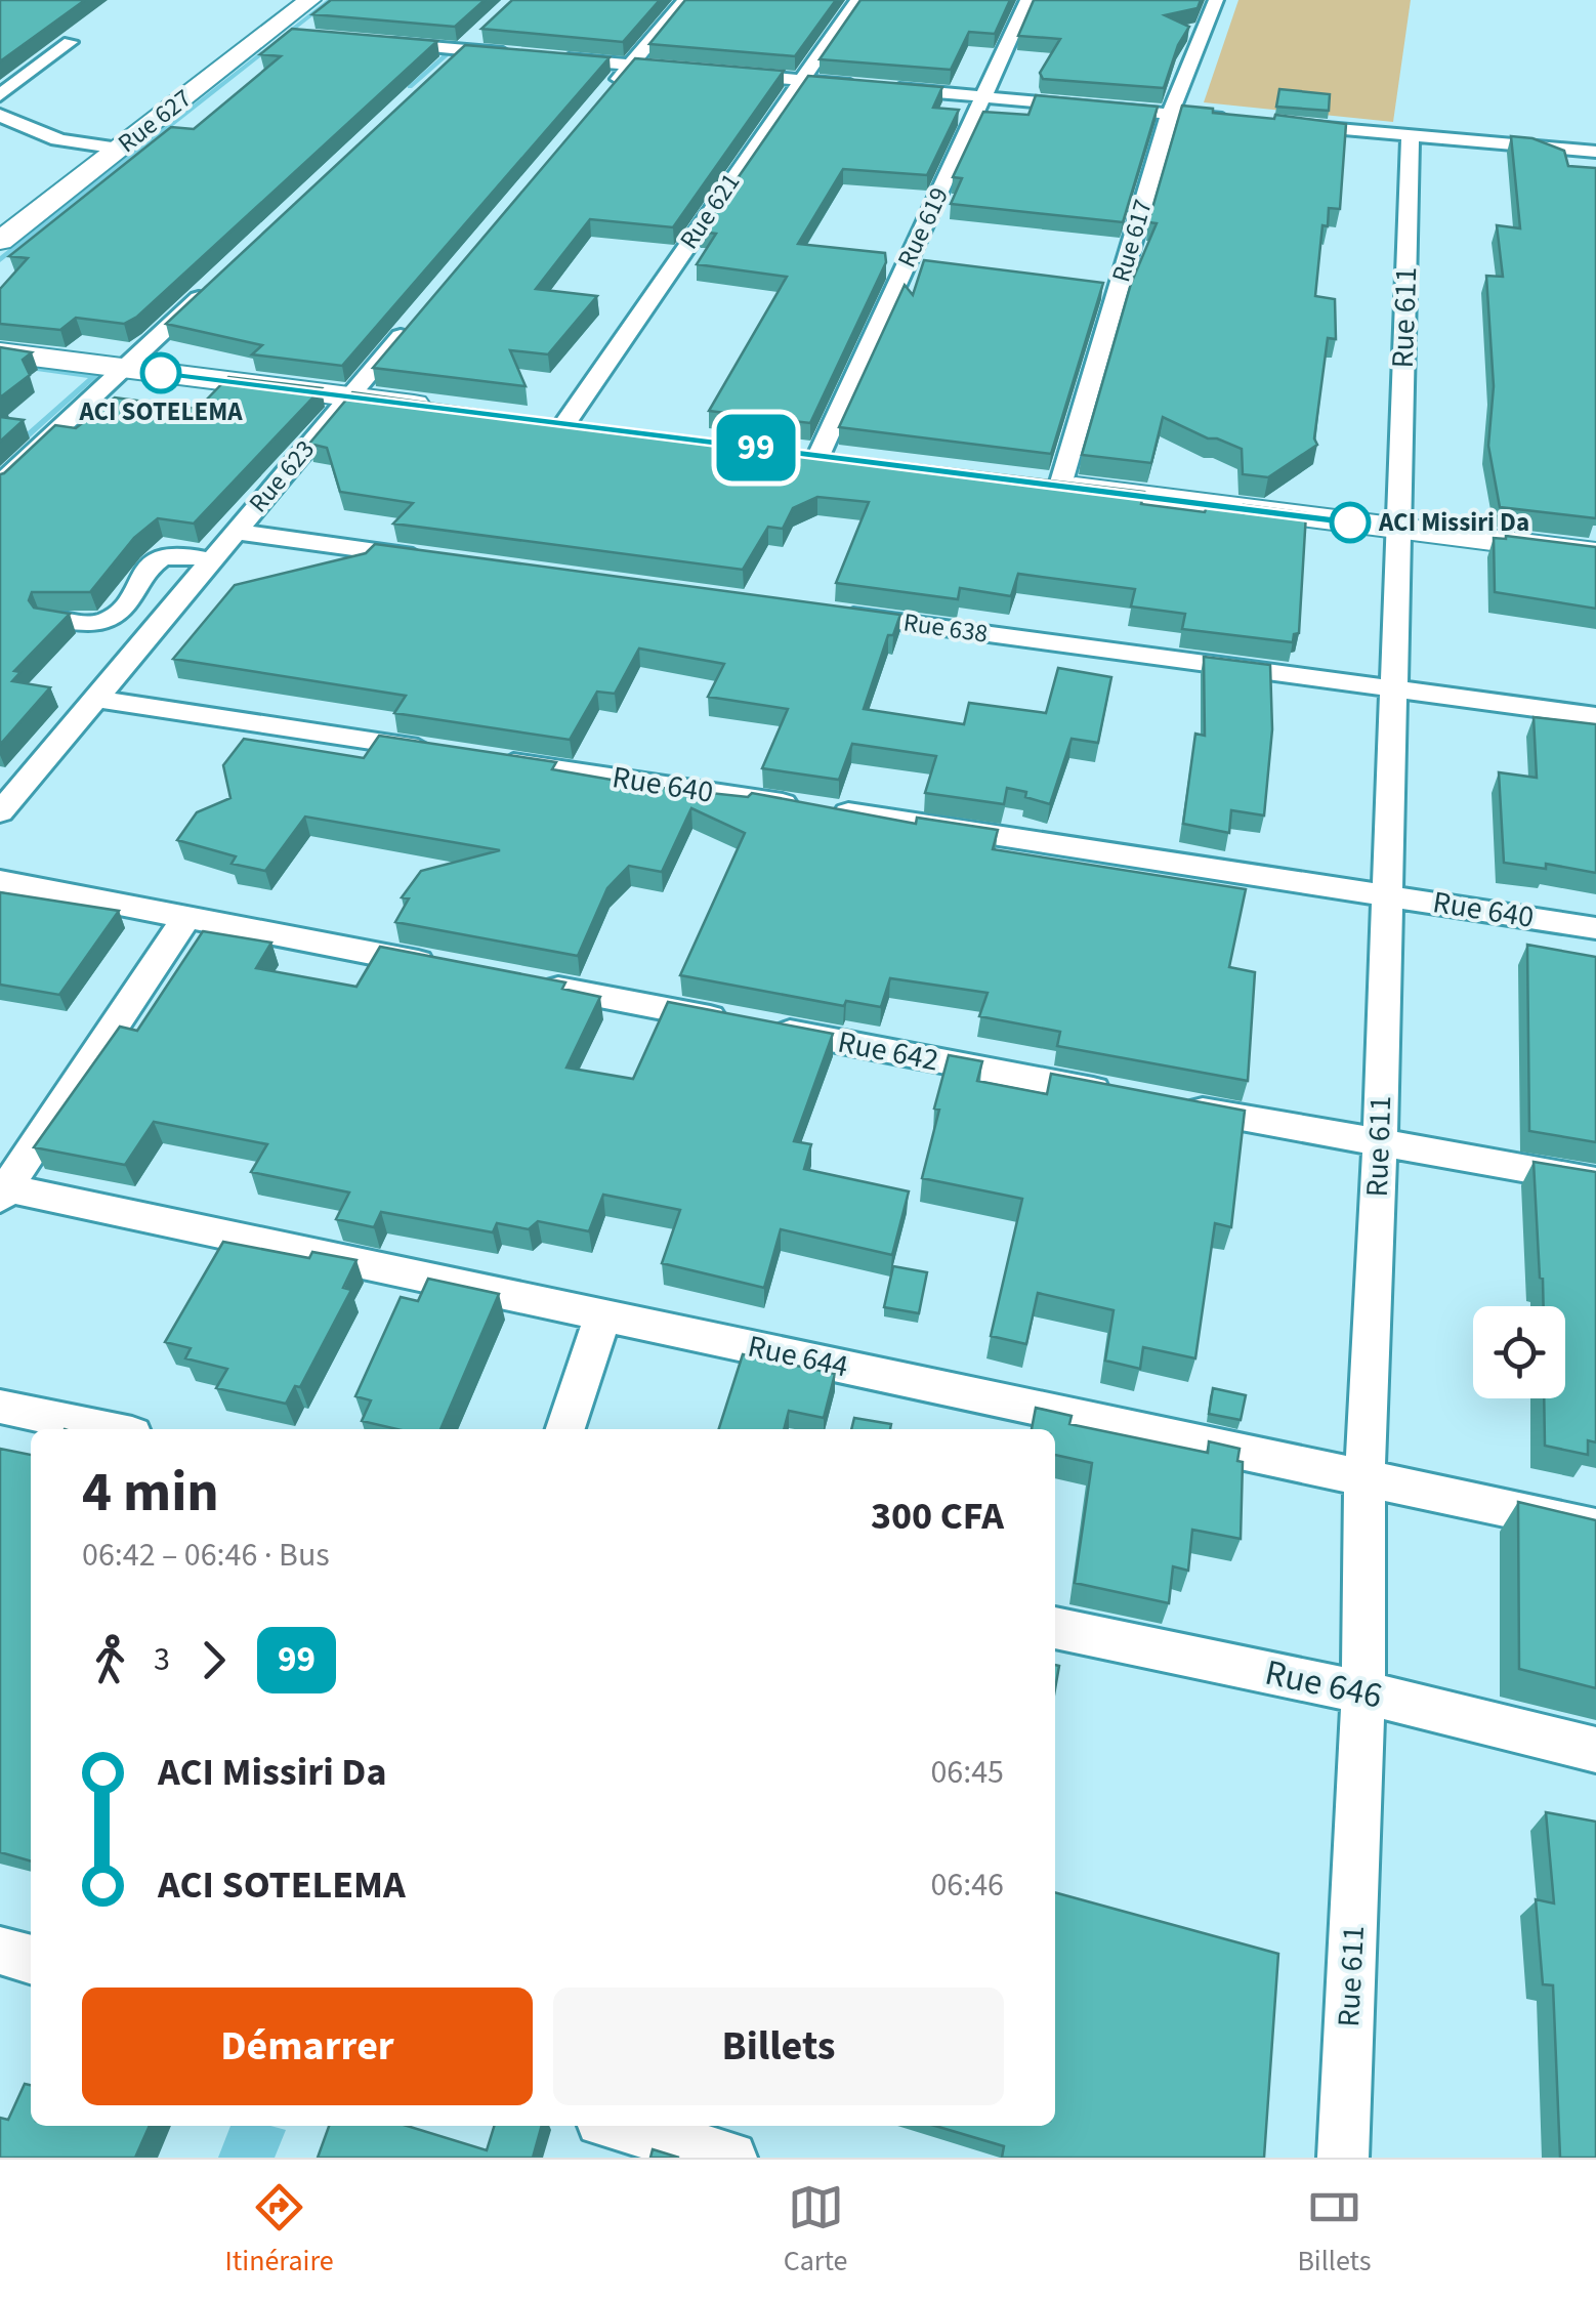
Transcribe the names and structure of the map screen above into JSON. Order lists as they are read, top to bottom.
{
  "streets": {
    "street": [
      "Rue 627",
      "Rue 621",
      "Rue 619",
      "Rue 617",
      "Rue 611",
      "Rue 623",
      "Rue 638",
      "Rue 640",
      "Rue 642",
      "Rue 644",
      "Rue 646"
    ]
  },
  "crossings": [
    ["Rue 611", "Rue 638"],
    ["Rue 611", "Rue 640"],
    ["Rue 611", "Rue 644"],
    ["Rue 611", "Rue 646"]
  ],
  "places": ["ACI SOTELEMA", "ACI Missiri Da"],
  "lines": ["bus line 99"],
  "page": {
    "on_map": "99",
    "heading": ["4 min", "06:42 – 06:46 · Bus", "300 CFA"],
    "legs": ["3", "99"],
    "list": [
      {
        "name": "ACI Missiri Da",
        "value": "06:45"
      },
      {
        "name": "ACI SOTELEMA",
        "value": "06:46"
      }
    ],
    "buttons": ["Démarrer", "Billets"],
    "tabs": ["Itinéraire", "Carte", "Billets"]
  }
}
